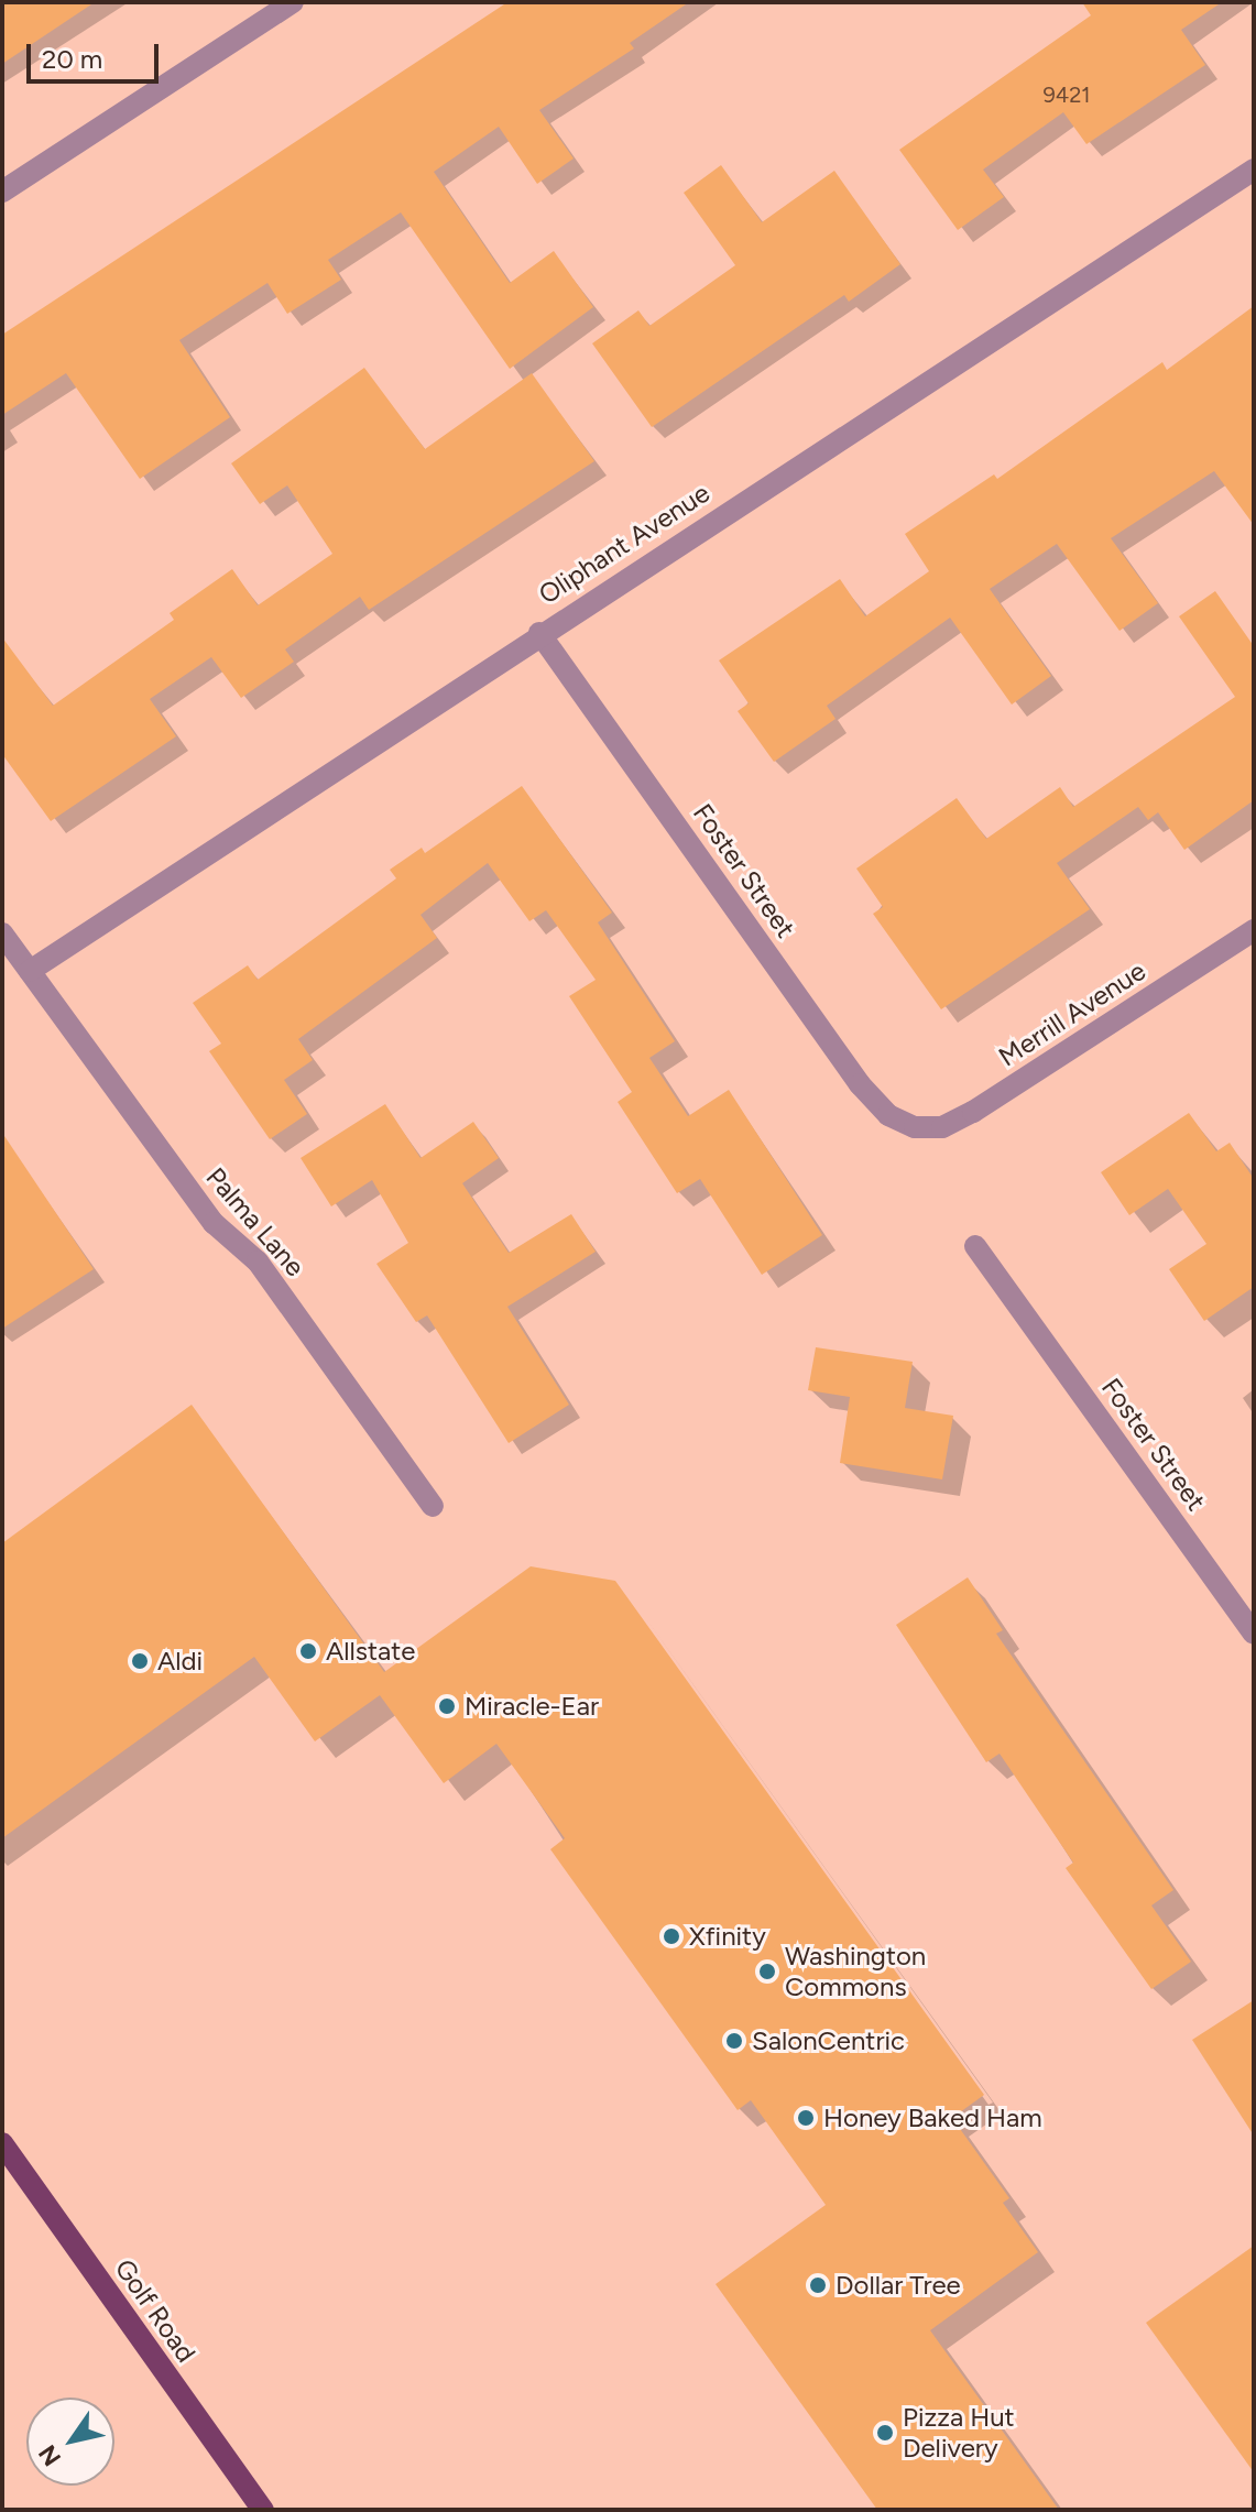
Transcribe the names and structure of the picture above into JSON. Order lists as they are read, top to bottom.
{
  "streets": {
    "main road": ["Golf Road"],
    "street": [
      "Oliphant Avenue",
      "Foster Street",
      "Merrill Avenue",
      "Palma Lane"
    ]
  },
  "crossings": [
    ["Oliphant Avenue", "Foster Street"],
    ["Oliphant Avenue", "Palma Lane"],
    ["Foster Street", "Merrill Avenue"]
  ],
  "places": [
    "Allstate",
    "Aldi",
    "Miracle-Ear",
    "Xfinity",
    "Washington Commons",
    "SalonCentric",
    "Honey Baked Ham",
    "Dollar Tree",
    "Pizza Hut Delivery"
  ],
  "house_numbers": ["9421"],
  "scale_bar": "20 m",
  "north": "bottom left"
}
